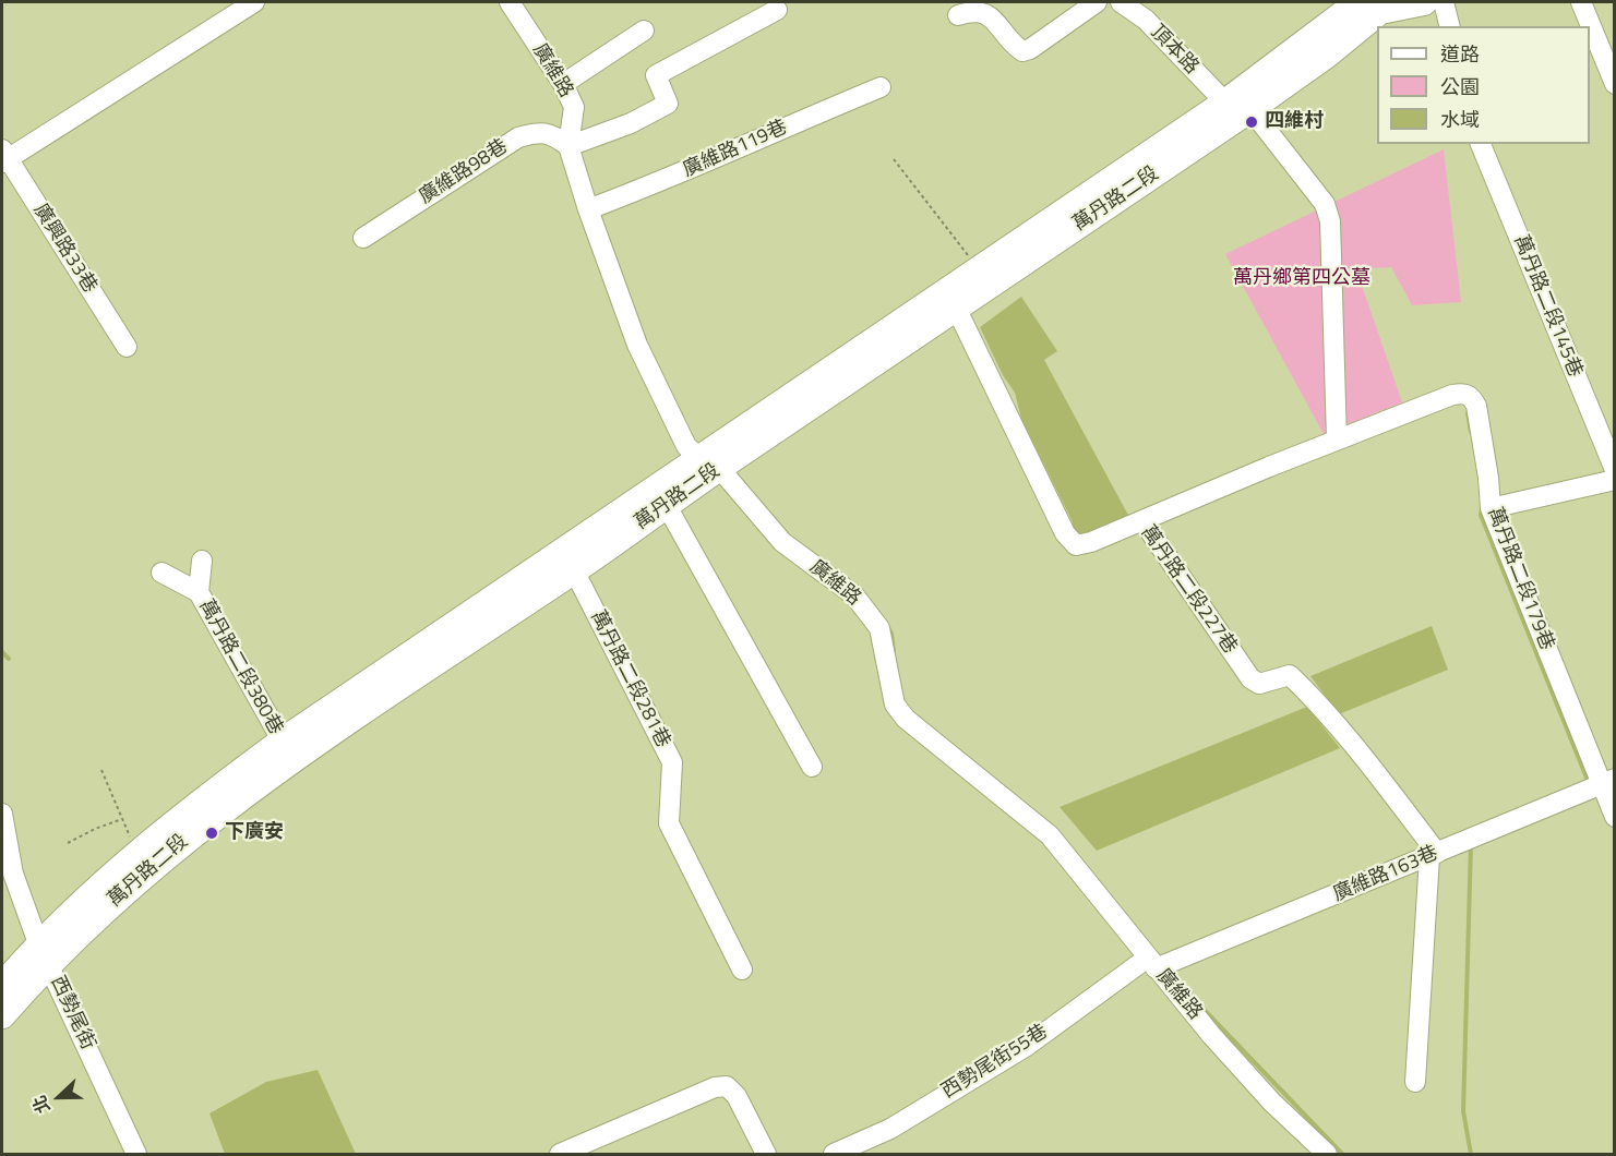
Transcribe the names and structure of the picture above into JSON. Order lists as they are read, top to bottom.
{
  "streets": {
    "main road": ["萬丹路二段"],
    "street": [
      "頂本路",
      "廣維路",
      "廣維路119巷",
      "廣維路98巷",
      "廣興路33巷",
      "萬丹路二段145巷",
      "萬丹路二段179巷",
      "萬丹路二段227巷",
      "萬丹路二段380巷",
      "萬丹路二段281巷",
      "廣維路163巷",
      "西勢尾街",
      "西勢尾街55巷"
    ]
  },
  "crossings": [
    ["頂本路", "萬丹路二段"],
    ["廣維路", "廣維路119巷"],
    ["廣維路", "廣維路98巷"],
    ["廣維路", "萬丹路二段"],
    ["廣維路", "廣維路163巷"],
    ["廣維路", "西勢尾街55巷"],
    ["萬丹路二段", "萬丹路二段227巷"],
    ["萬丹路二段", "萬丹路二段380巷"],
    ["萬丹路二段", "萬丹路二段281巷"],
    ["萬丹路二段", "西勢尾街"],
    ["萬丹路二段179巷", "萬丹路二段227巷"],
    ["萬丹路二段179巷", "廣維路163巷"],
    ["萬丹路二段227巷", "廣維路163巷"],
    ["廣維路163巷", "西勢尾街55巷"]
  ],
  "parks": ["萬丹鄉第四公墓"],
  "places": ["四維村", "下廣安"],
  "legend": ["道路", "公園", "水域"],
  "north": "left"
}
